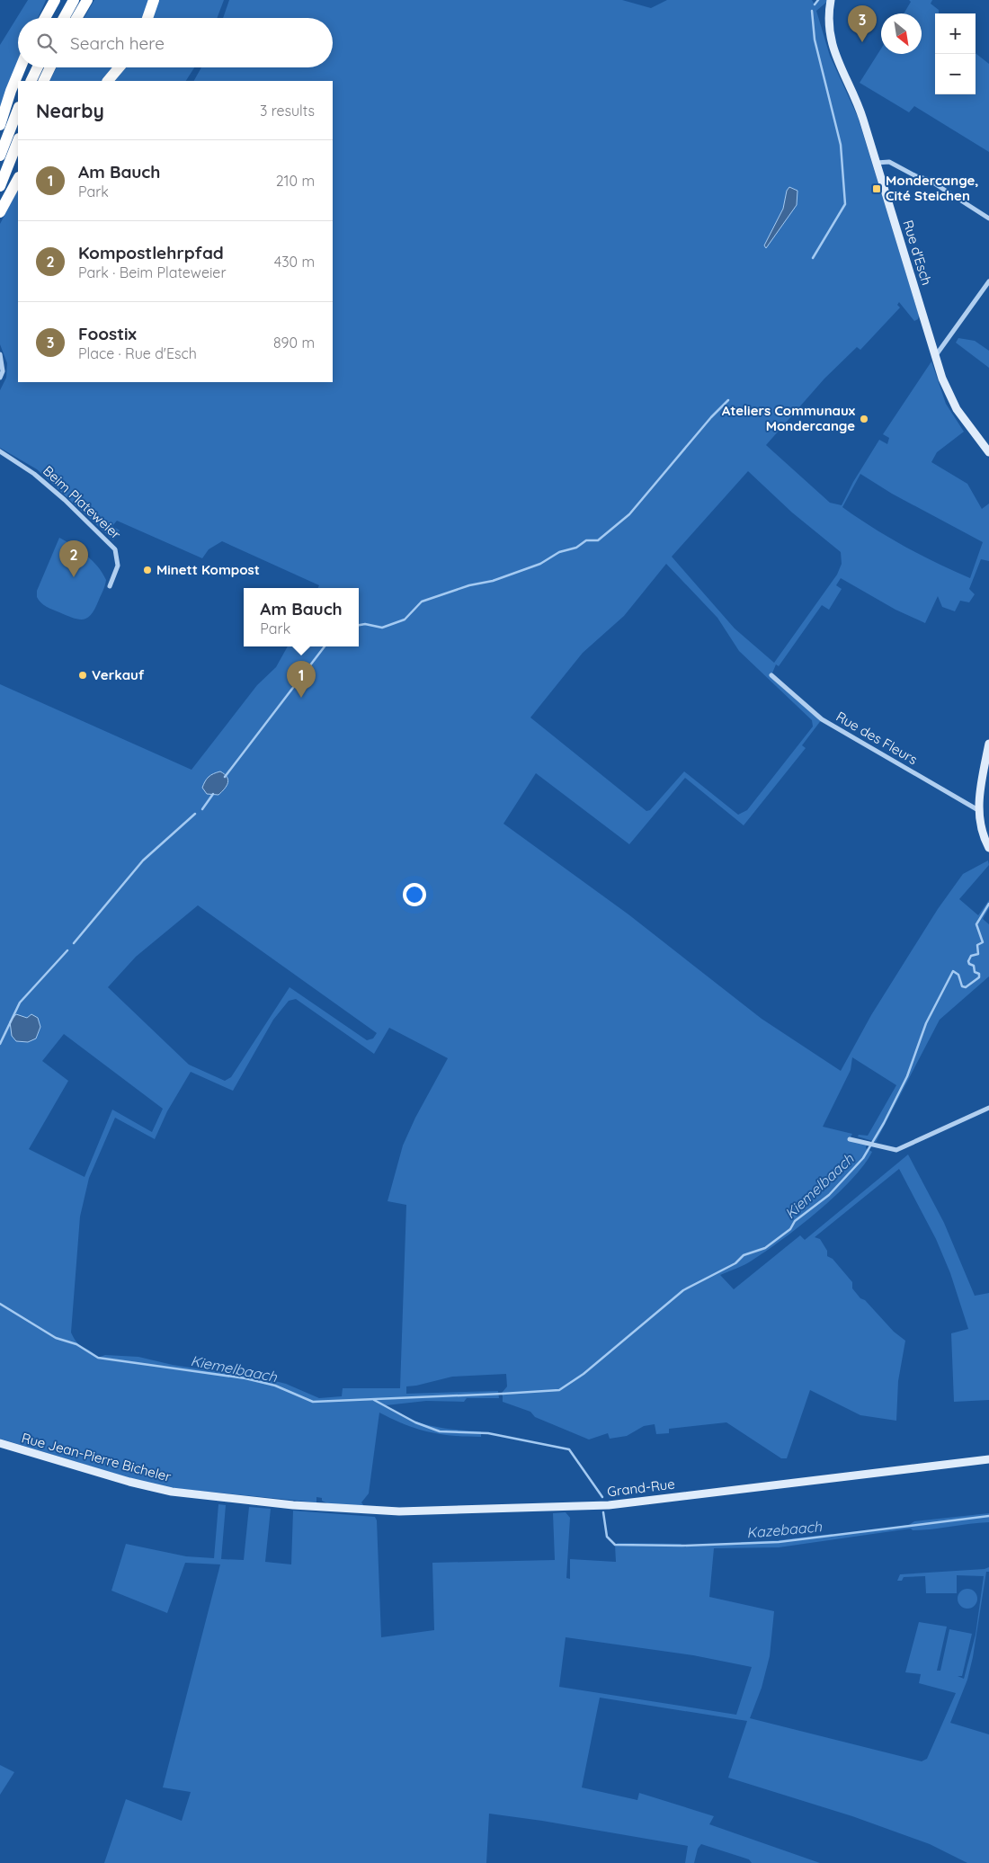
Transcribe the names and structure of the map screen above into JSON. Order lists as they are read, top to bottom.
{
  "streets": {
    "main road": ["Rue d'Esch", "Rue Jean-Pierre Bicheler", "Grand-Rue"],
    "street": ["Beim Plateweier", "Rue des Fleurs"]
  },
  "crossings": [
    ["Rue Jean-Pierre Bicheler", "Grand-Rue"]
  ],
  "water": ["Kiemelbaach", "Kazebaach"],
  "places": {
    "transit": ["Mondercange, Cité Steichen"],
    "other": ["Ateliers Communaux Mondercange", "Minett Kompost", "Verkauf"]
  },
  "north": "bottom right",
  "page": {
    "pins": ["3", "2", "1"],
    "map_buttons": ["+", "−"],
    "search": "Search here",
    "heading": ["Nearby", "3 results"],
    "list": [
      {
        "mark": "1",
        "name": "Am Bauch",
        "note": "Park",
        "value": "210 m"
      },
      {
        "mark": "2",
        "name": "Kompostlehrpfad",
        "note": "Park · Beim Plateweier",
        "value": "430 m"
      },
      {
        "mark": "3",
        "name": "Foostix",
        "note": "Place · Rue d'Esch",
        "value": "890 m"
      }
    ],
    "popup": ["Am Bauch", "Park"]
  }
}
